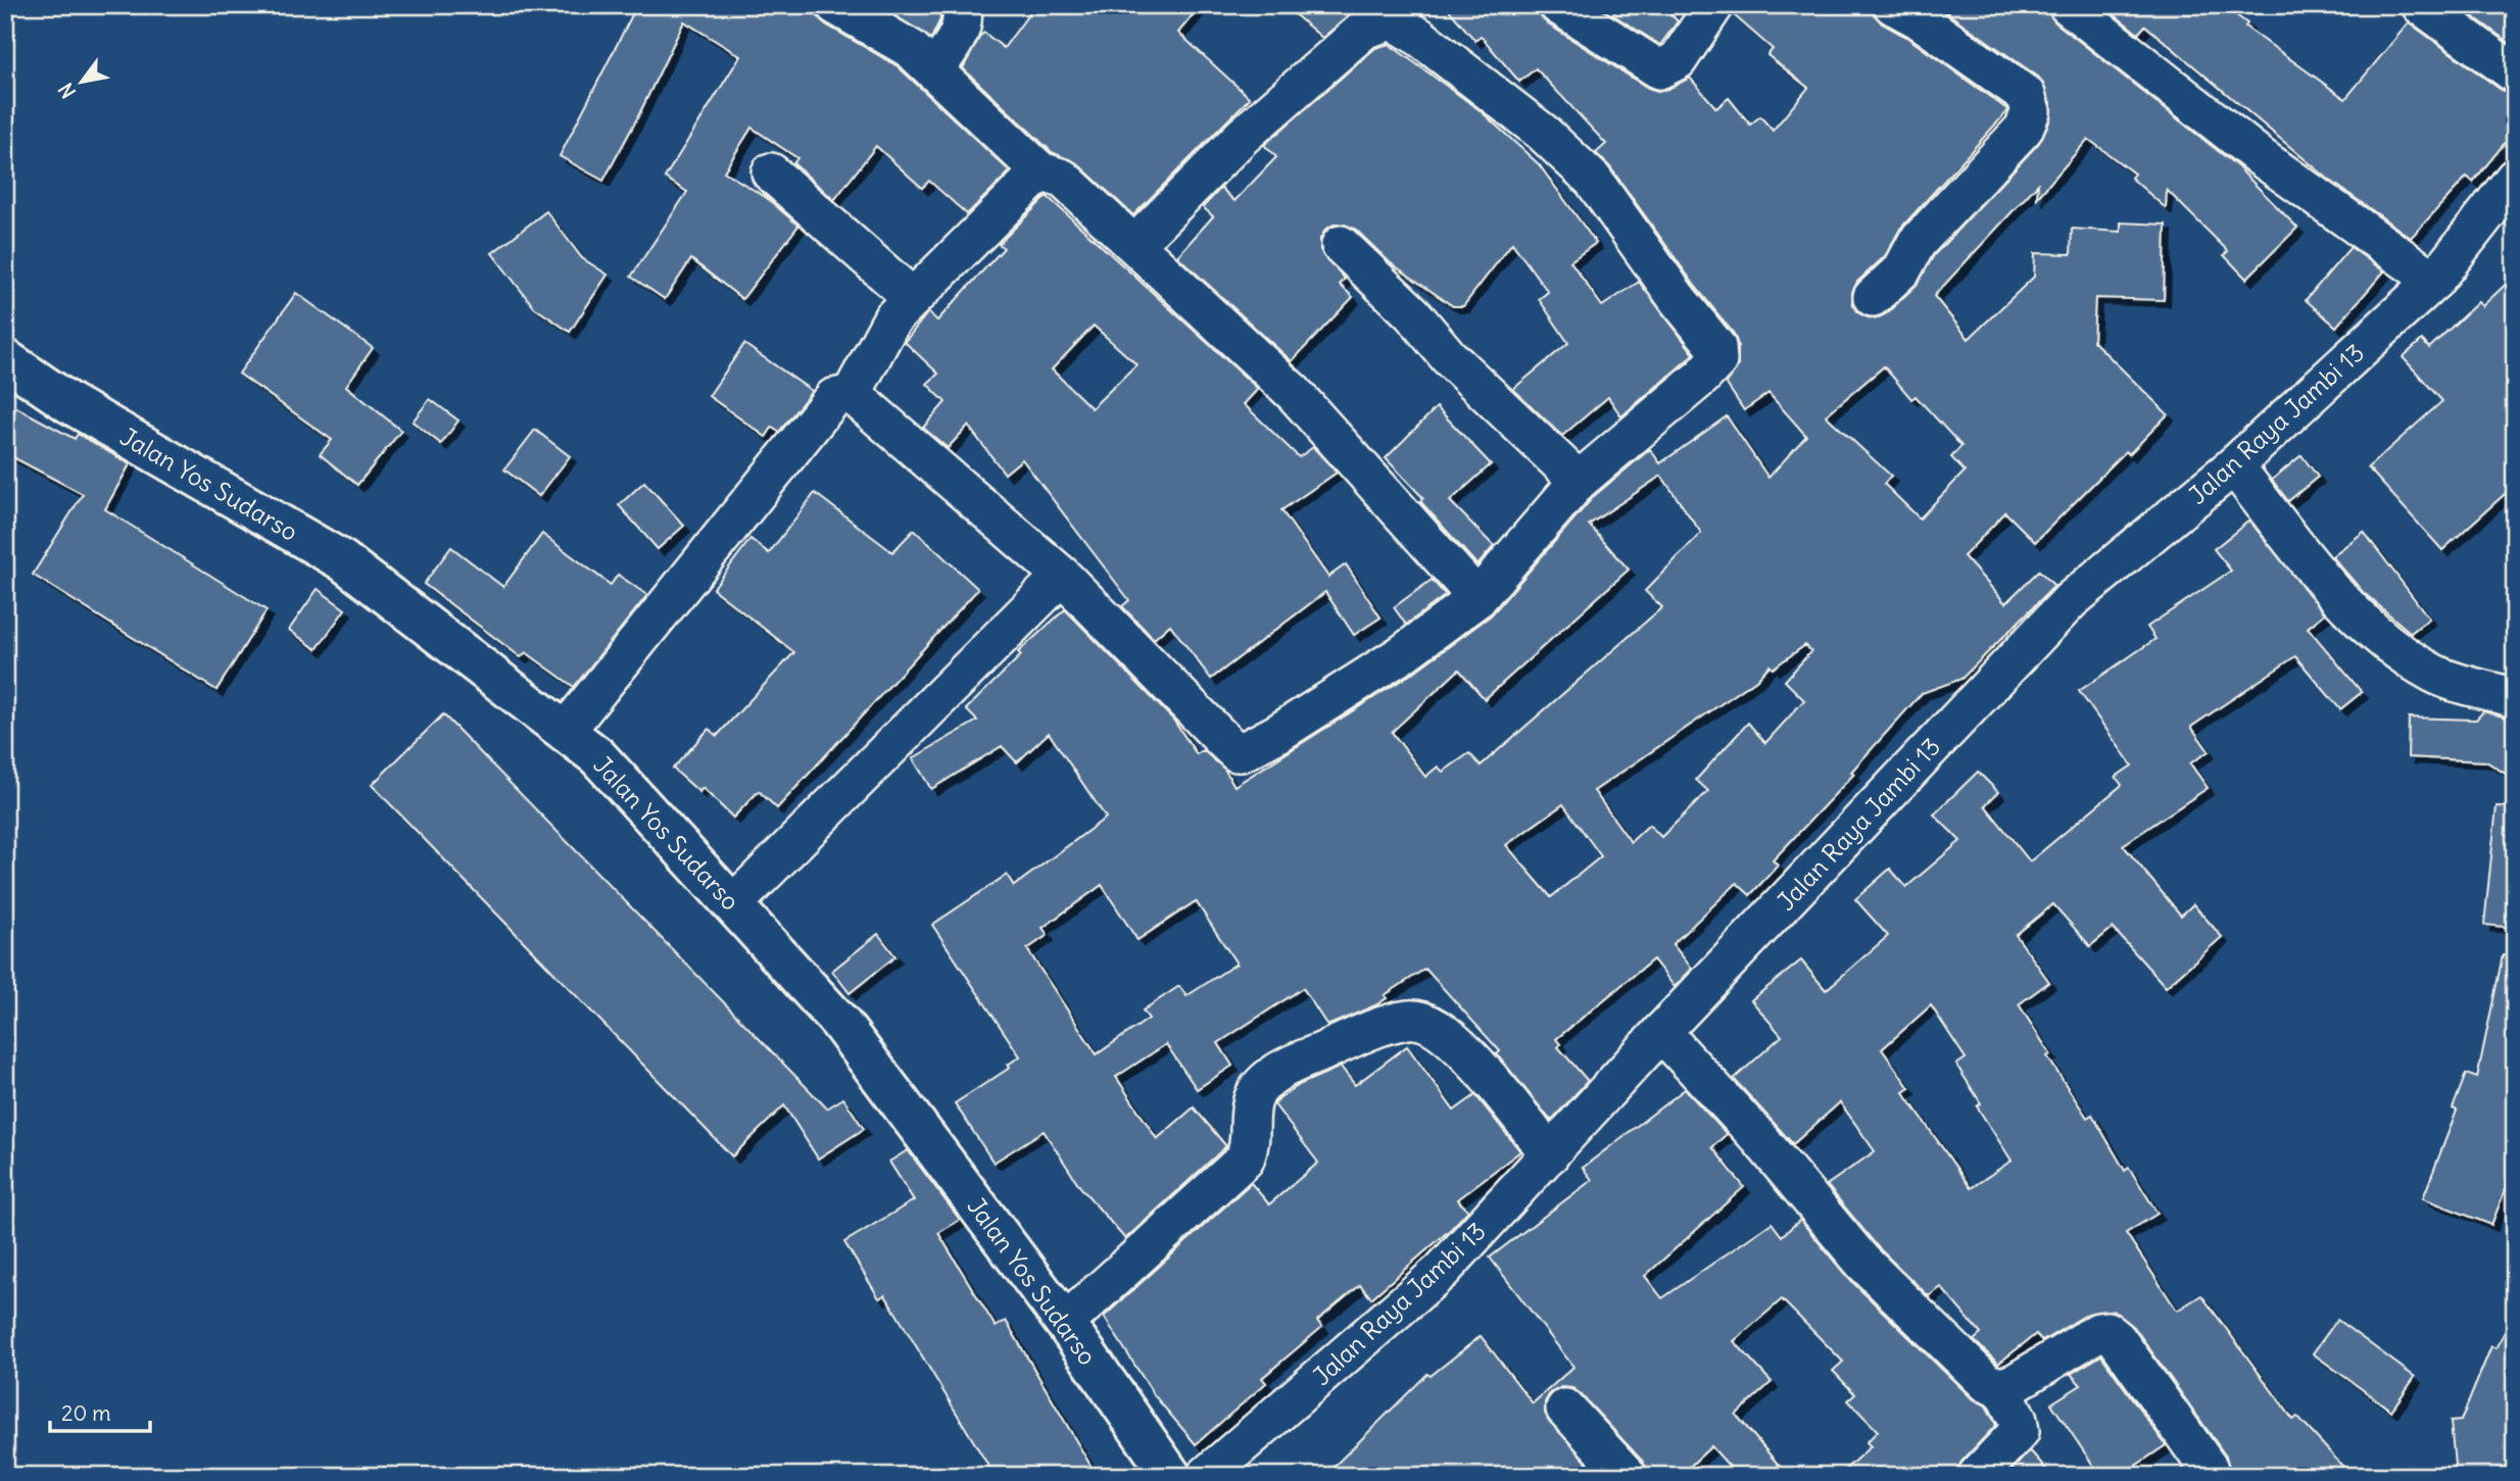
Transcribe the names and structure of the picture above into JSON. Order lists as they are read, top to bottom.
{
  "streets": {
    "highway": ["Jalan Yos Sudarso"],
    "street": ["Jalan Raya Jambi 13"]
  },
  "scale_bar": "20 m",
  "north": "bottom left"
}
